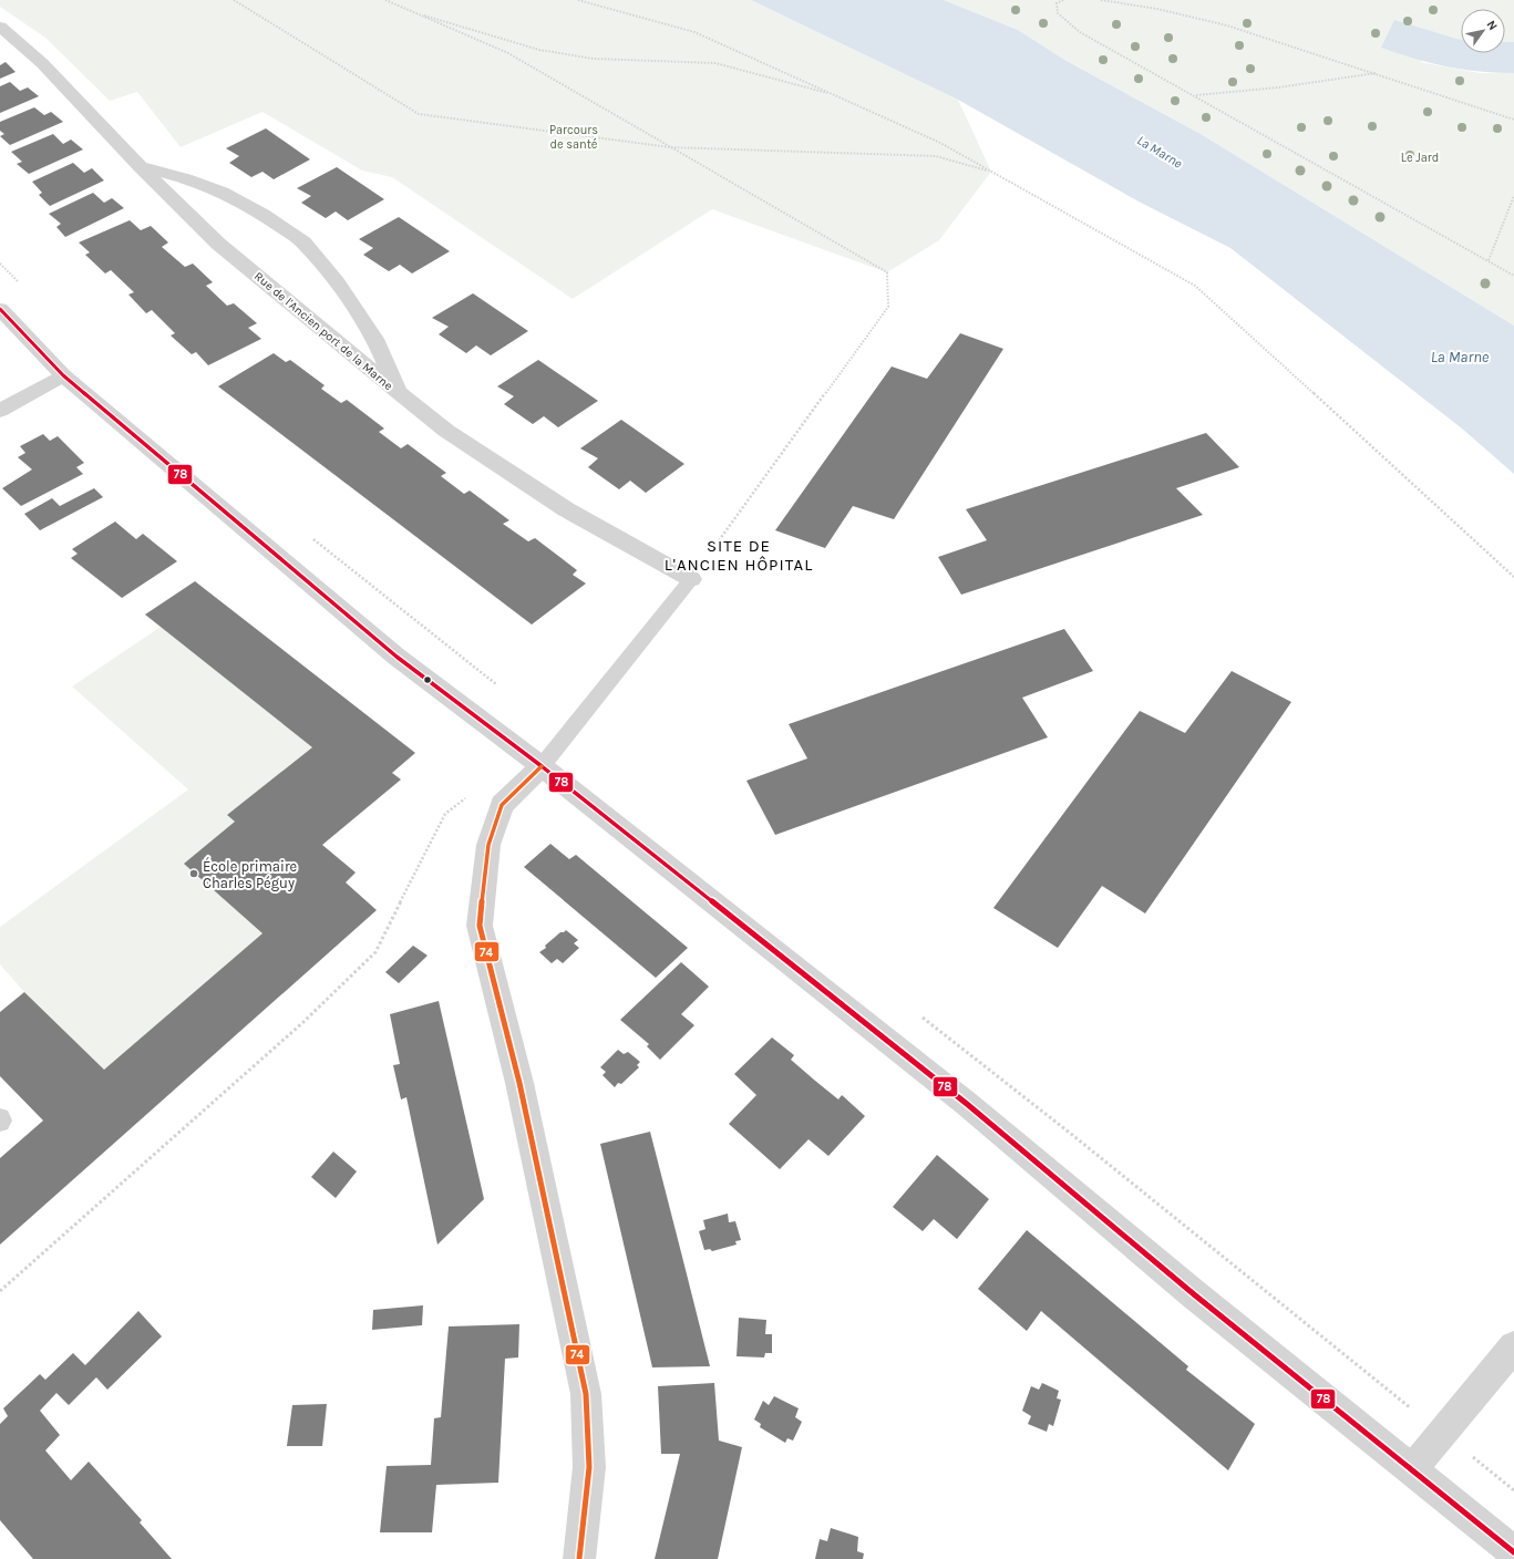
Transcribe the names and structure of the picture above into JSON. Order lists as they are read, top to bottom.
{
  "streets": {
    "street": ["Rue de l'Ancien port de la Marne"]
  },
  "districts": ["SITE DE L'ANCIEN HÔPITAL"],
  "water": ["La Marne"],
  "parks": ["Parcours de santé", "Le Jard"],
  "places": ["École primaire Charles Péguy"],
  "lines": ["transit line 78", "transit line 74"],
  "north": "top right"
}
